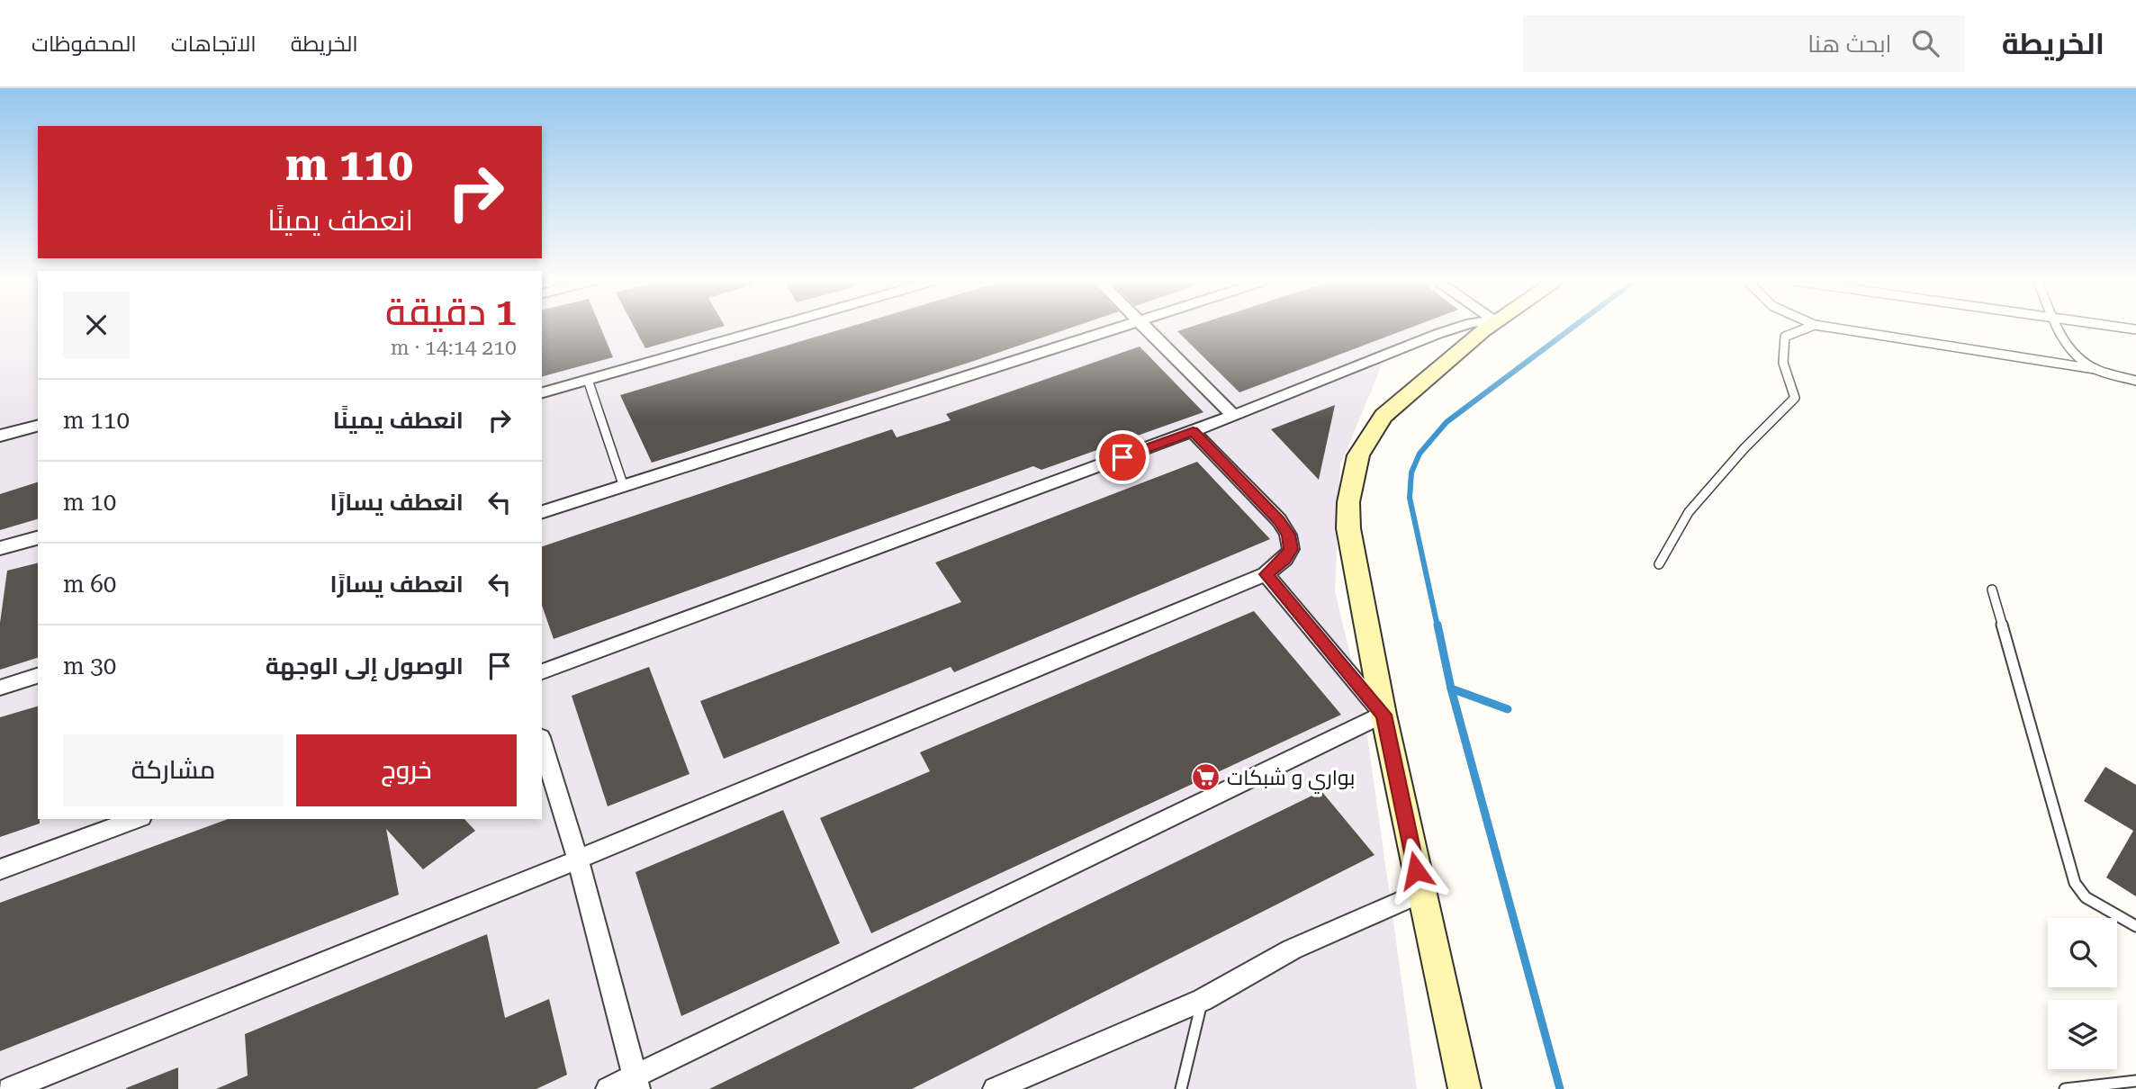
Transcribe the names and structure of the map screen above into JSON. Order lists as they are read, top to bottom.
{
  "places": {
    "supermarket": ["بواري و شبكات"]
  },
  "page": {
    "header": "الخريطة",
    "search": "ابحث هنا",
    "nav": ["الخريطة", "الاتجاهات", "المحفوظات"],
    "turn": ["110 m", "انعطف يمينًا"],
    "heading": ["1 دقيقة", "210 m · 14:14"],
    "list": [
      {
        "name": "انعطف يمينًا",
        "value": "110 m"
      },
      {
        "name": "انعطف يسارًا",
        "value": "10 m"
      },
      {
        "name": "انعطف يسارًا",
        "value": "60 m"
      },
      {
        "name": "الوصول إلى الوجهة",
        "value": "30 m"
      }
    ],
    "buttons": ["خروج", "مشاركة"]
  }
}
